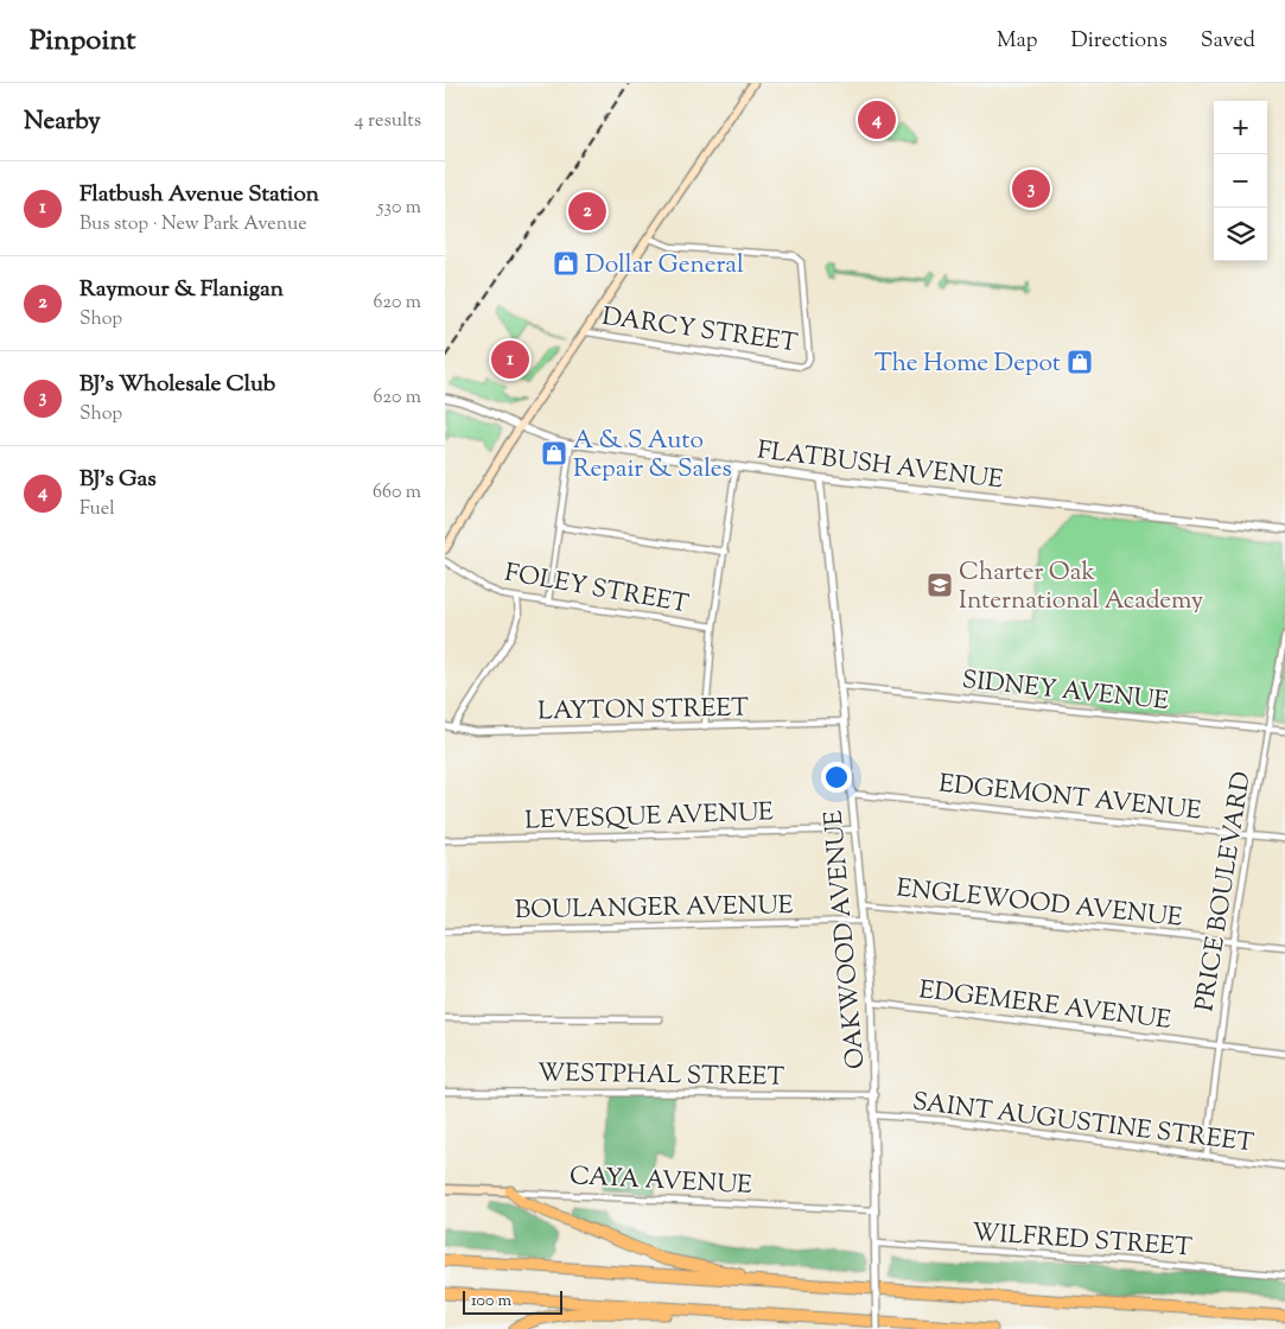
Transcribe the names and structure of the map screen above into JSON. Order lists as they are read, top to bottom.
{
  "streets": {
    "main road": ["CAYA AVENUE"],
    "street": [
      "DARCY STREET",
      "FLATBUSH AVENUE",
      "FOLEY STREET",
      "SIDNEY AVENUE",
      "LAYTON STREET",
      "EDGEMONT AVENUE",
      "LEVESQUE AVENUE",
      "PRICE BOULEVARD",
      "ENGLEWOOD AVENUE",
      "BOULANGER AVENUE",
      "OAKWOOD AVENUE",
      "EDGEMERE AVENUE",
      "WESTPHAL STREET",
      "SAINT AUGUSTINE STREET",
      "WILFRED STREET"
    ]
  },
  "crossings": [
    ["FLATBUSH AVENUE", "OAKWOOD AVENUE"],
    ["SIDNEY AVENUE", "PRICE BOULEVARD"],
    ["SIDNEY AVENUE", "OAKWOOD AVENUE"],
    ["LAYTON STREET", "OAKWOOD AVENUE"],
    ["EDGEMONT AVENUE", "PRICE BOULEVARD"],
    ["EDGEMONT AVENUE", "OAKWOOD AVENUE"],
    ["LEVESQUE AVENUE", "OAKWOOD AVENUE"],
    ["PRICE BOULEVARD", "ENGLEWOOD AVENUE"],
    ["PRICE BOULEVARD", "EDGEMERE AVENUE"],
    ["PRICE BOULEVARD", "SAINT AUGUSTINE STREET"],
    ["ENGLEWOOD AVENUE", "OAKWOOD AVENUE"],
    ["BOULANGER AVENUE", "OAKWOOD AVENUE"],
    ["OAKWOOD AVENUE", "EDGEMERE AVENUE"],
    ["OAKWOOD AVENUE", "WESTPHAL STREET"],
    ["OAKWOOD AVENUE", "SAINT AUGUSTINE STREET"],
    ["OAKWOOD AVENUE", "CAYA AVENUE"],
    ["OAKWOOD AVENUE", "WILFRED STREET"]
  ],
  "places": {
    "shop": ["Dollar General", "The Home Depot", "A & S Auto Repair & Sales"],
    "school or university": ["Charter Oak International Academy"]
  },
  "scale_bar": "100 m",
  "page": {
    "header": "Pinpoint",
    "nav": ["Map", "Directions", "Saved"],
    "heading": ["Nearby", "4 results"],
    "pins": [
      "4",
      "3",
      "2",
      "1"
    ],
    "map_buttons": ["+", "−"],
    "list": [
      {
        "mark": "1",
        "name": "Flatbush Avenue Station",
        "note": "Bus stop · New Park Avenue",
        "value": "530 m"
      },
      {
        "mark": "2",
        "name": "Raymour & Flanigan",
        "note": "Shop",
        "value": "620 m"
      },
      {
        "mark": "3",
        "name": "BJ's Wholesale Club",
        "note": "Shop",
        "value": "620 m"
      },
      {
        "mark": "4",
        "name": "BJ's Gas",
        "note": "Fuel",
        "value": "660 m"
      }
    ],
    "scale": "100 m"
  }
}
